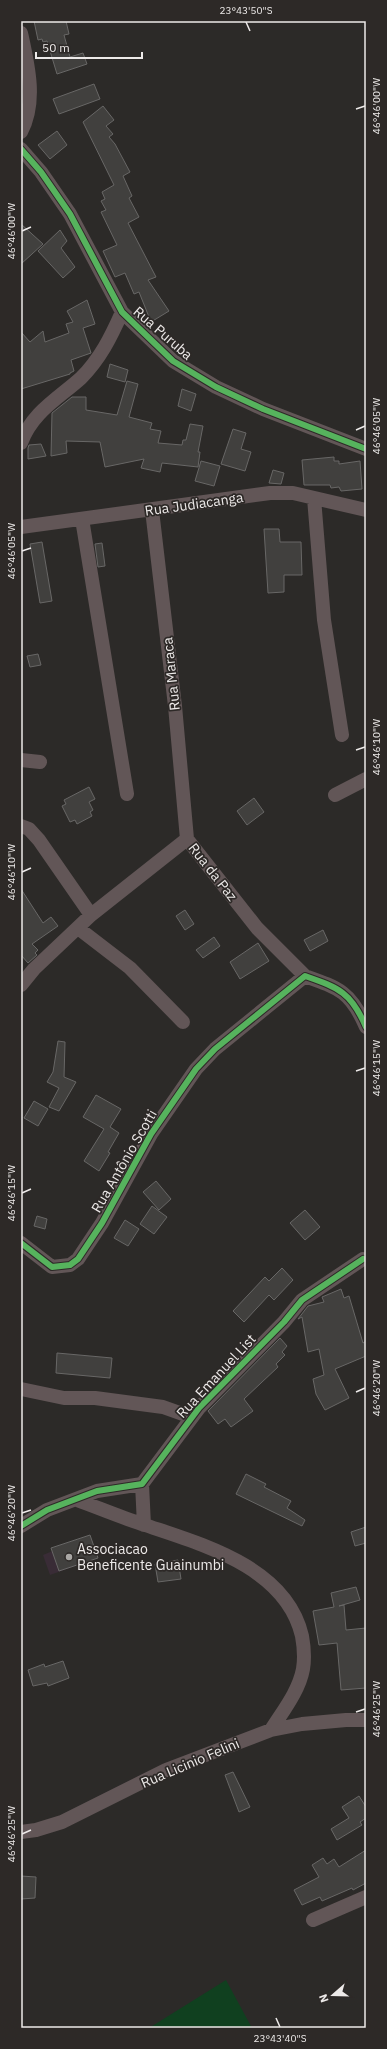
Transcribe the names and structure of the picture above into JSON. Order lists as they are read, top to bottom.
{
  "streets": {
    "street": [
      "Rua Puruba",
      "Rua Judiacanga",
      "Rua Maraca",
      "Rua da Paz",
      "Rua Antônio Scotti",
      "Rua Emanuel List",
      "Rua Licinio Felini"
    ]
  },
  "crossings": [
    ["Rua Judiacanga", "Rua Maraca"],
    ["Rua Maraca", "Rua da Paz"],
    ["Rua da Paz", "Rua Antônio Scotti"]
  ],
  "places": ["Associacao Beneficente Guainumbi"],
  "scale_bar": "50 m",
  "north": "left",
  "coordinates": [
    "23°43'50\"S",
    "46°46'00\"W",
    "46°46'05\"W",
    "46°46'10\"W",
    "46°46'15\"W",
    "46°46'20\"W",
    "46°46'25\"W",
    "23°43'40\"S"
  ]
}
